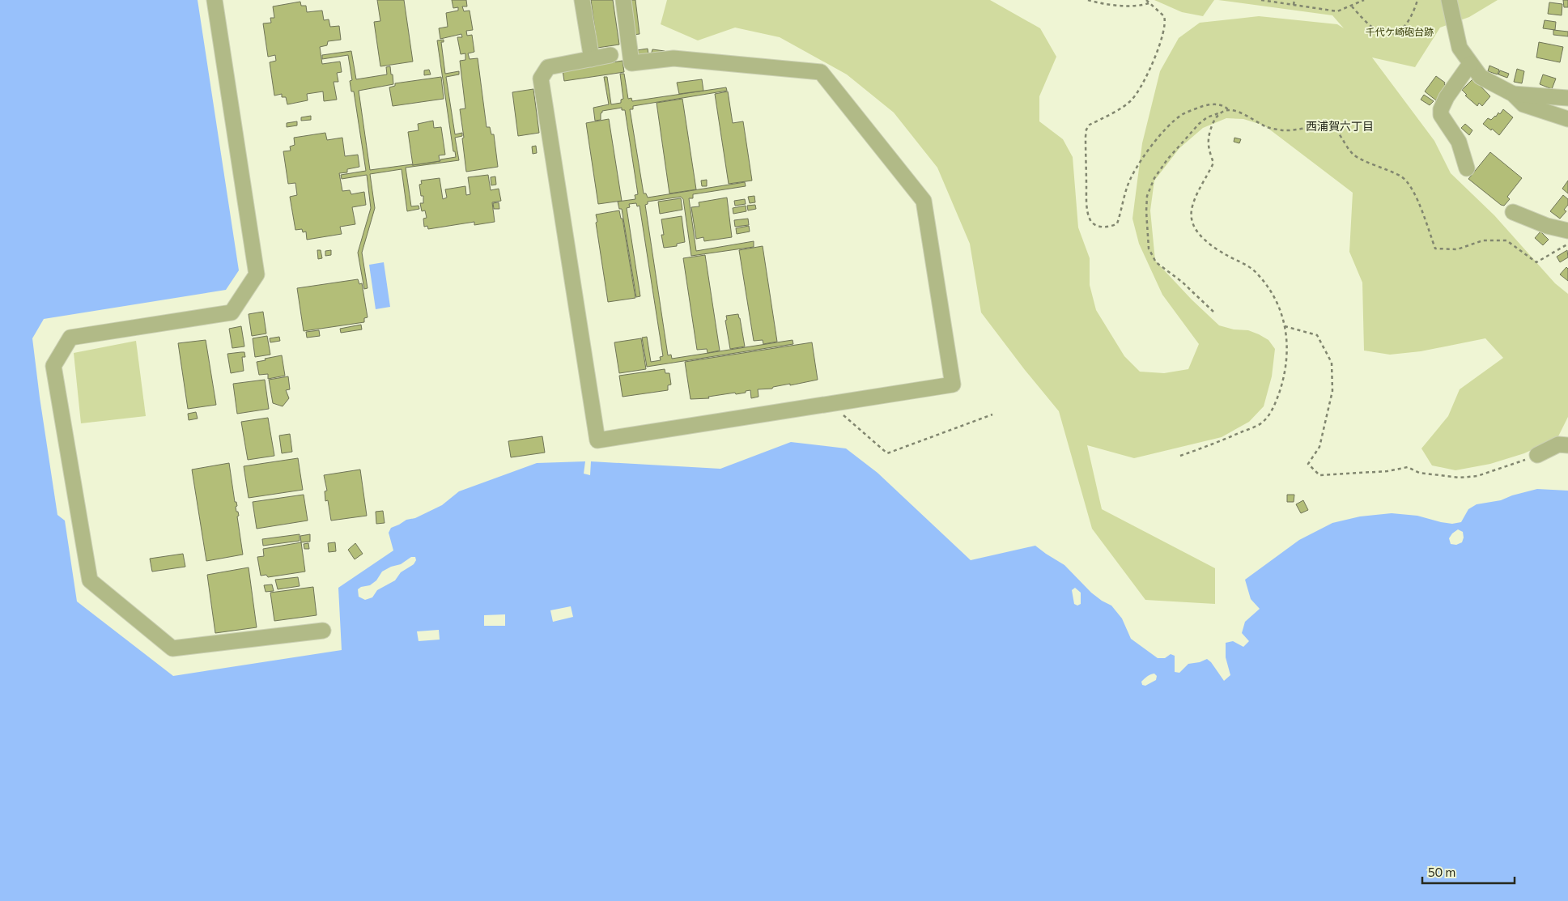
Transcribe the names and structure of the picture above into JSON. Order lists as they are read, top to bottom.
{
  "districts": ["西浦賀六丁目"],
  "parks": ["千代ケ崎砲台跡"],
  "scale_bar": "50 m"
}
